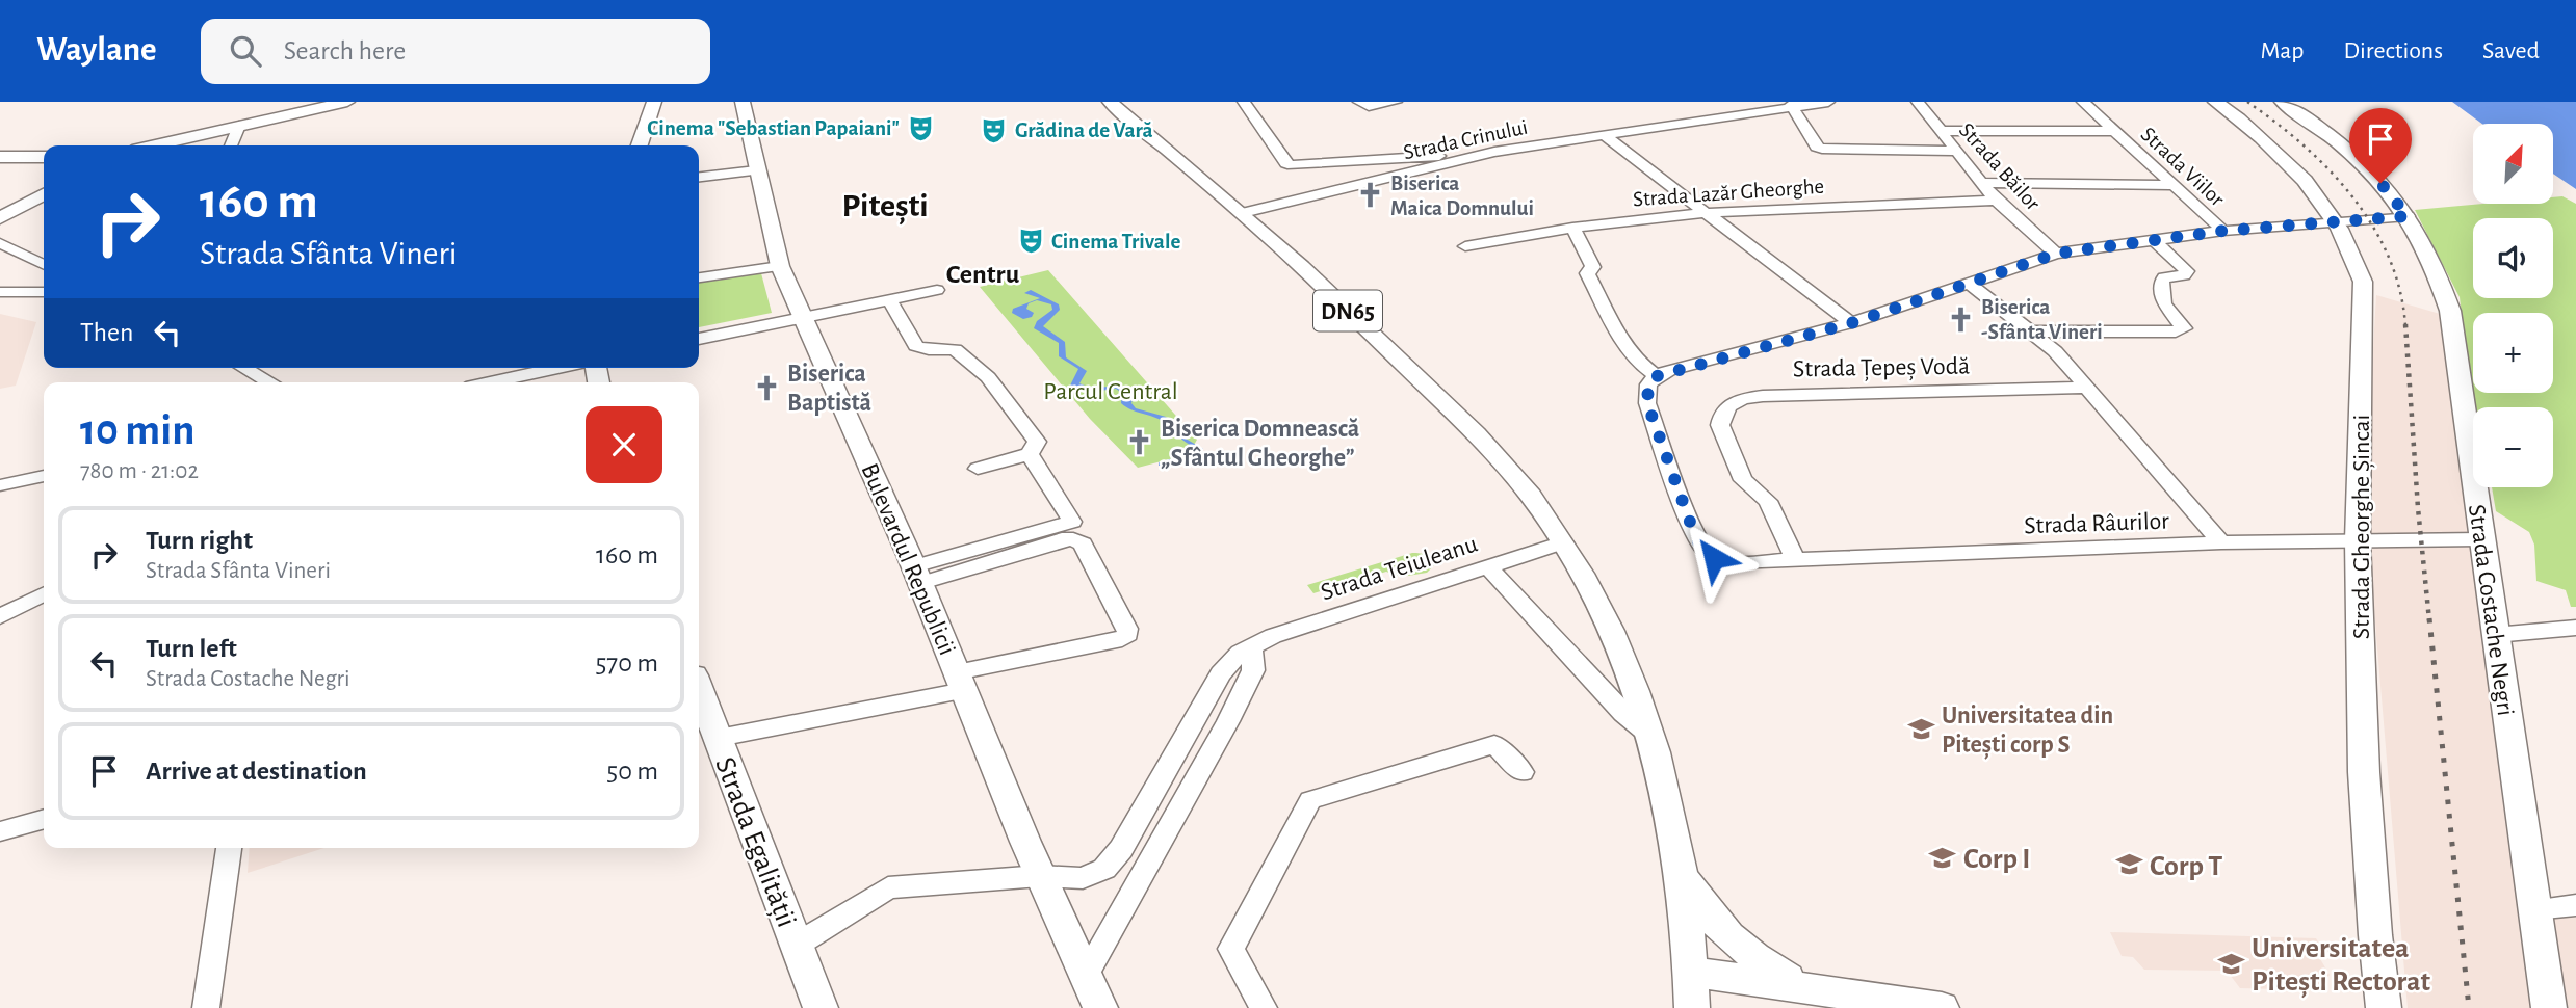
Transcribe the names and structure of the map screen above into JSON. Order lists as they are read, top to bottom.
{
  "streets": {
    "main road": [
      "DN65",
      "Strada Gheorghe Șincai",
      "Bulevardul Republicii",
      "Strada Costache Negri",
      "Strada Egalității"
    ],
    "street": [
      "Strada Crinului",
      "Strada Băilor",
      "Strada Viilor",
      "Strada Lazăr Gheorghe",
      "Strada Țepeș Vodă",
      "Strada Râurilor",
      "Strada Teiuleanu"
    ]
  },
  "crossings": [
    ["Strada Crinului", "DN65"],
    ["Strada Băilor", "Strada Lazăr Gheorghe"],
    ["DN65", "Strada Teiuleanu"],
    ["Strada Țepeș Vodă", "Strada Râurilor"],
    ["Strada Râurilor", "Strada Gheorghe Șincai"],
    ["Strada Râurilor", "Strada Costache Negri"],
    ["Bulevardul Republicii", "Strada Teiuleanu"],
    ["Strada Teiuleanu", "Strada Egalității"]
  ],
  "districts": ["Pitești", "Centru"],
  "parks": ["Parcul Central"],
  "places": {
    "theatre": ["Cinema \"Sebastian Papaiani\"", "Grădina de Vară", "Cinema Trivale"],
    "church": [
      "Biserica Maica Domnului",
      "Biserica -Sfânta Vineri",
      "Biserica Baptistă",
      "Biserica Domnească „Sfântul Gheorghe”"
    ],
    "school or university": [
      "Universitatea din Pitești corp S",
      "Corp I",
      "Corp T",
      "Universitatea Pitești Rectorat"
    ]
  },
  "north": "top right",
  "page": {
    "header": "Waylane",
    "search": "Search here",
    "nav": ["Map", "Directions", "Saved"],
    "map_buttons": ["+", "−"],
    "turn": ["160 m", "Strada Sfânta Vineri"],
    "then": "Then",
    "heading": ["10 min", "780 m · 21:02"],
    "list": [
      {
        "name": "Turn right",
        "note": "Strada Sfânta Vineri",
        "value": "160 m"
      },
      {
        "name": "Turn left",
        "note": "Strada Costache Negri",
        "value": "570 m"
      },
      {
        "name": "Arrive at destination",
        "value": "50 m"
      }
    ]
  }
}
